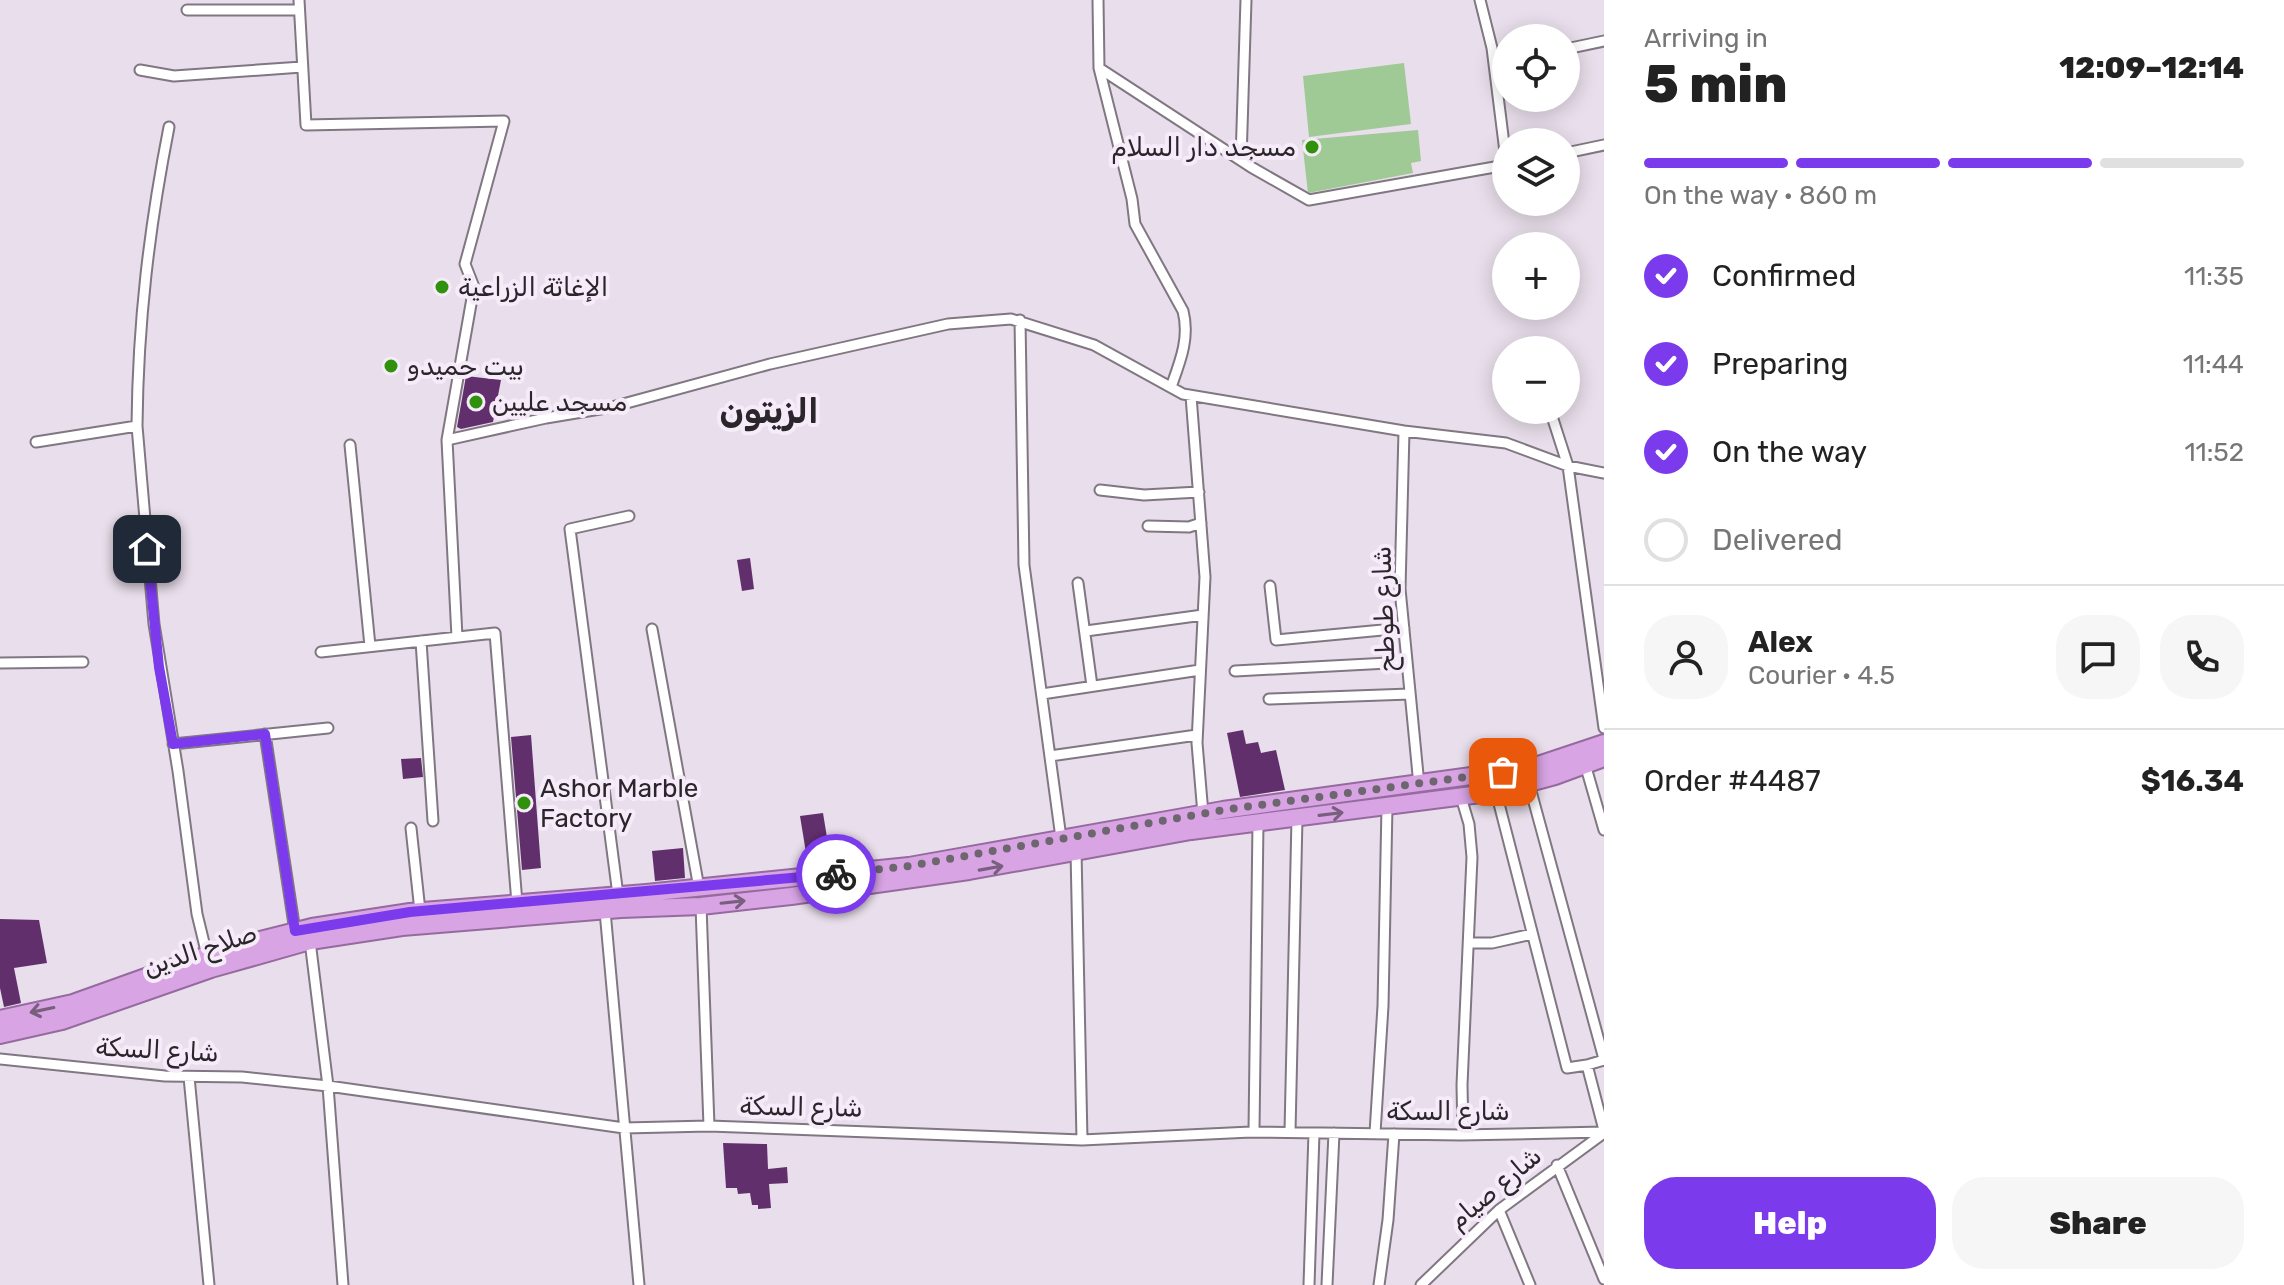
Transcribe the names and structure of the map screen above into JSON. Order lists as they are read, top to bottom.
{
  "streets": {
    "highway": ["صلاح الدين"],
    "street": ["شارع طوطح", "شارع السكة", "شارع صيام"]
  },
  "crossings": [
    ["شارع طوطح", "صلاح الدين"],
    ["شارع السكة", "شارع صيام"]
  ],
  "districts": ["الزيتون"],
  "places": [
    "مسجد دار السلام",
    "الإغاثة الزراعية",
    "بيت حميدو",
    "مسجد عليين",
    "Ashor Marble Factory"
  ],
  "page": {
    "heading": ["5 min", "Arriving in", "12:09–12:14"],
    "panel": [
      "Alex",
      "Courier · 4.5",
      "Order #4487",
      "$16.34"
    ],
    "map_buttons": ["+", "−"],
    "bar": "On the way · 860 m",
    "list": [
      ["Confirmed", "11:35"],
      ["Preparing", "11:44"],
      ["On the way", "11:52"],
      "Delivered"
    ],
    "buttons": ["Help", "Share"]
  }
}
